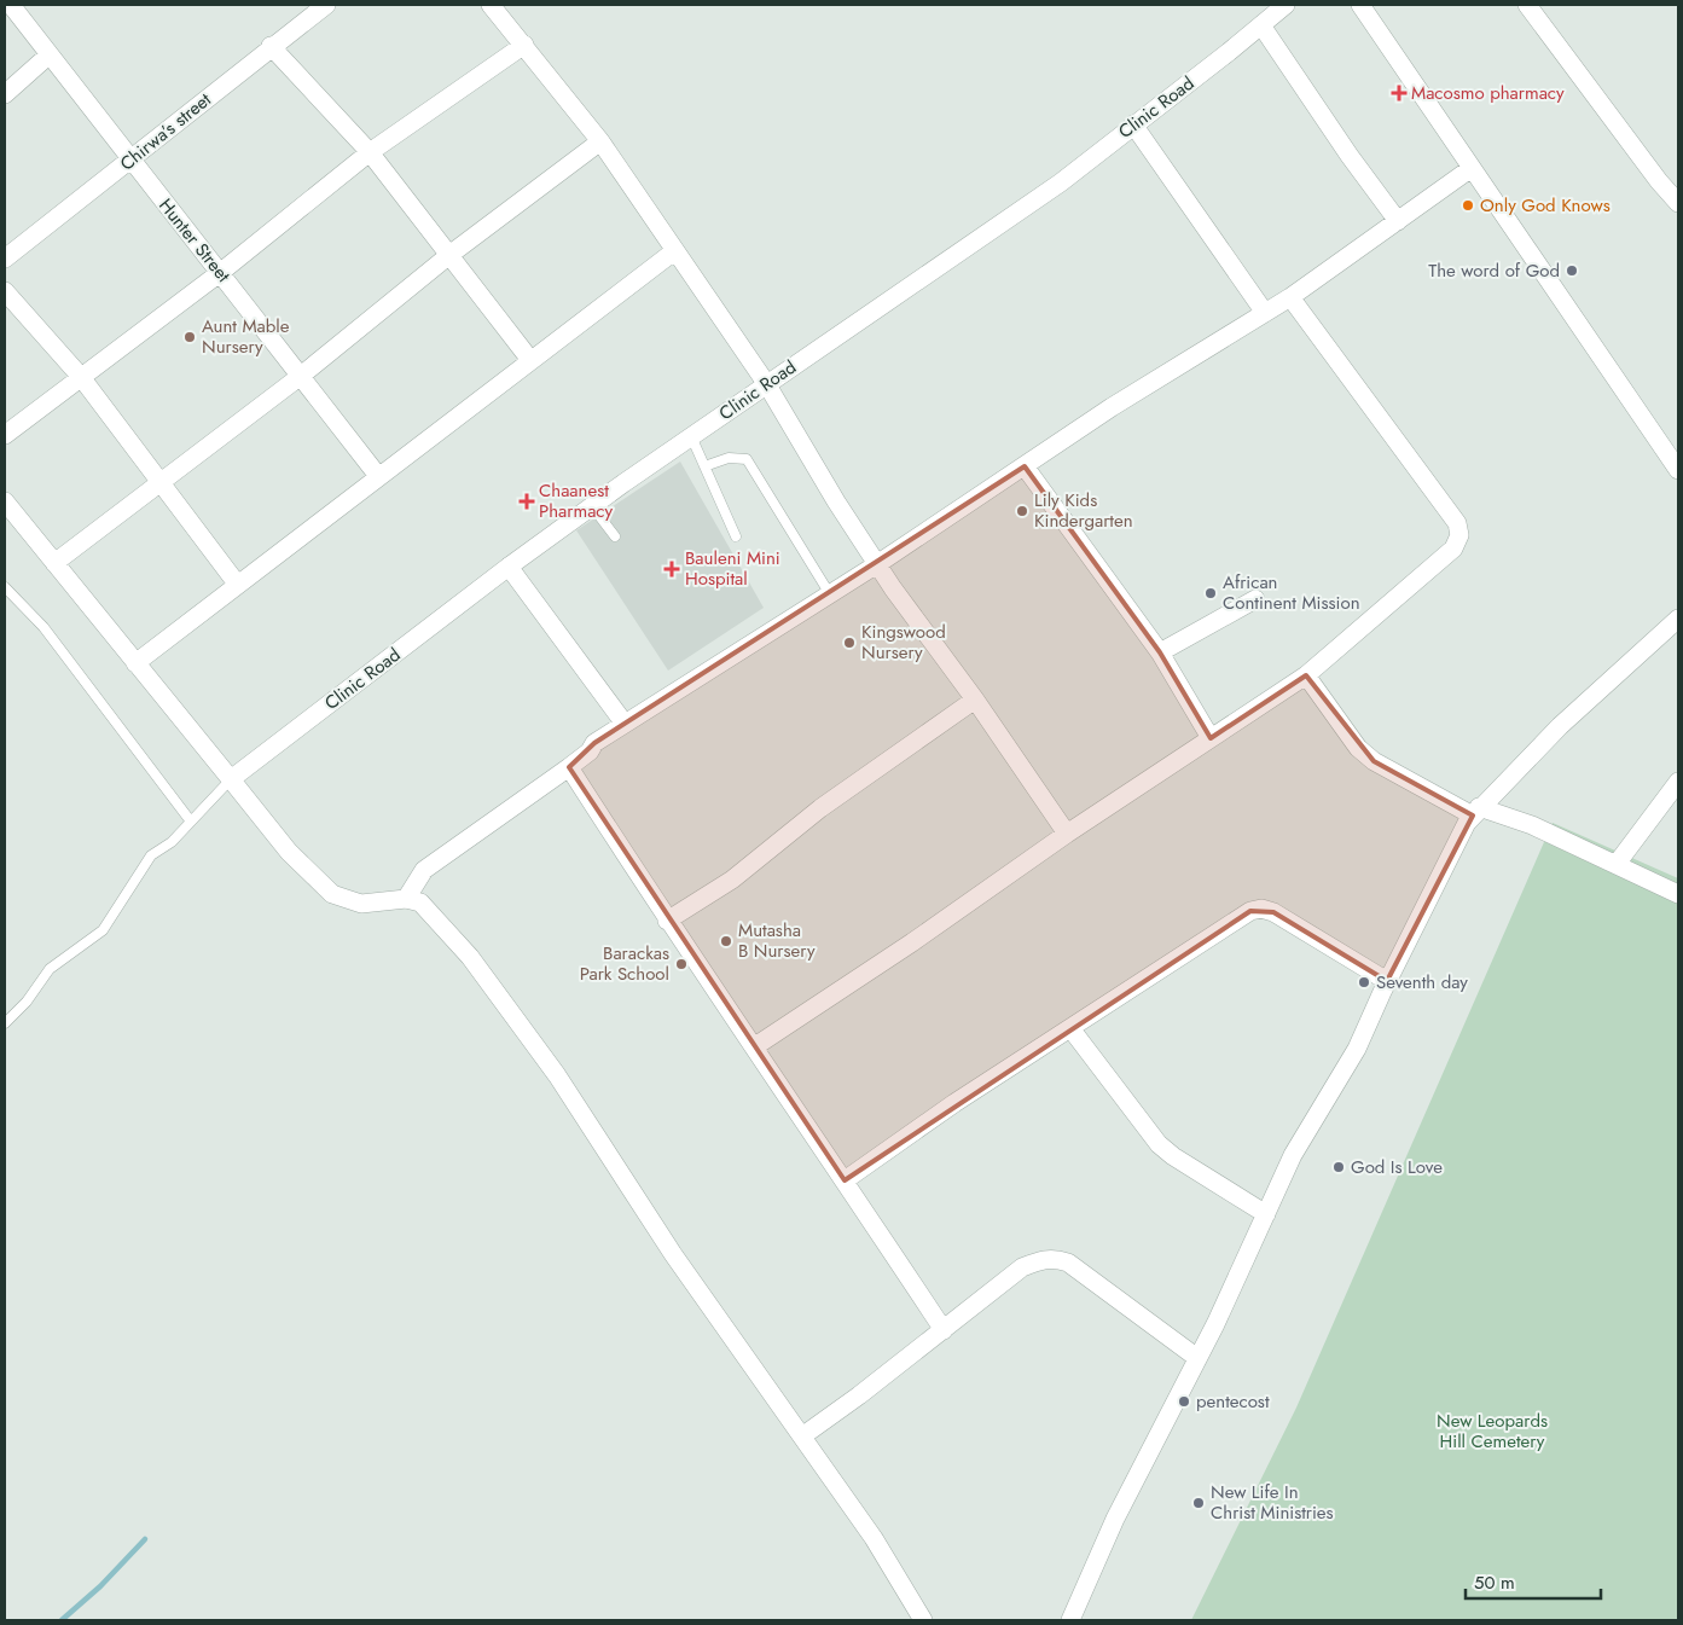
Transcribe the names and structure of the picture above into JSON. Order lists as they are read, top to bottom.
{
  "streets": {
    "street": ["Clinic Road", "Chirwa’s street", "Hunter Street"]
  },
  "crossings": [
    ["Chirwa’s street", "Hunter Street"]
  ],
  "parks": ["New Leopards Hill Cemetery"],
  "places": {
    "health": ["Macosmo pharmacy", "Chaanest Pharmacy", "Bauleni Mini Hospital"],
    "other": [
      "Only God Knows",
      "The word of God",
      "Aunt Mable Nursery",
      "Lily Kids Kindergarten",
      "African Continent Mission",
      "Kingswood Nursery",
      "Mutasha B Nursery",
      "Barackas Park School",
      "Seventh day",
      "God Is Love",
      "pentecost",
      "New Life In Christ Ministries"
    ]
  },
  "scale_bar": "50 m"
}
